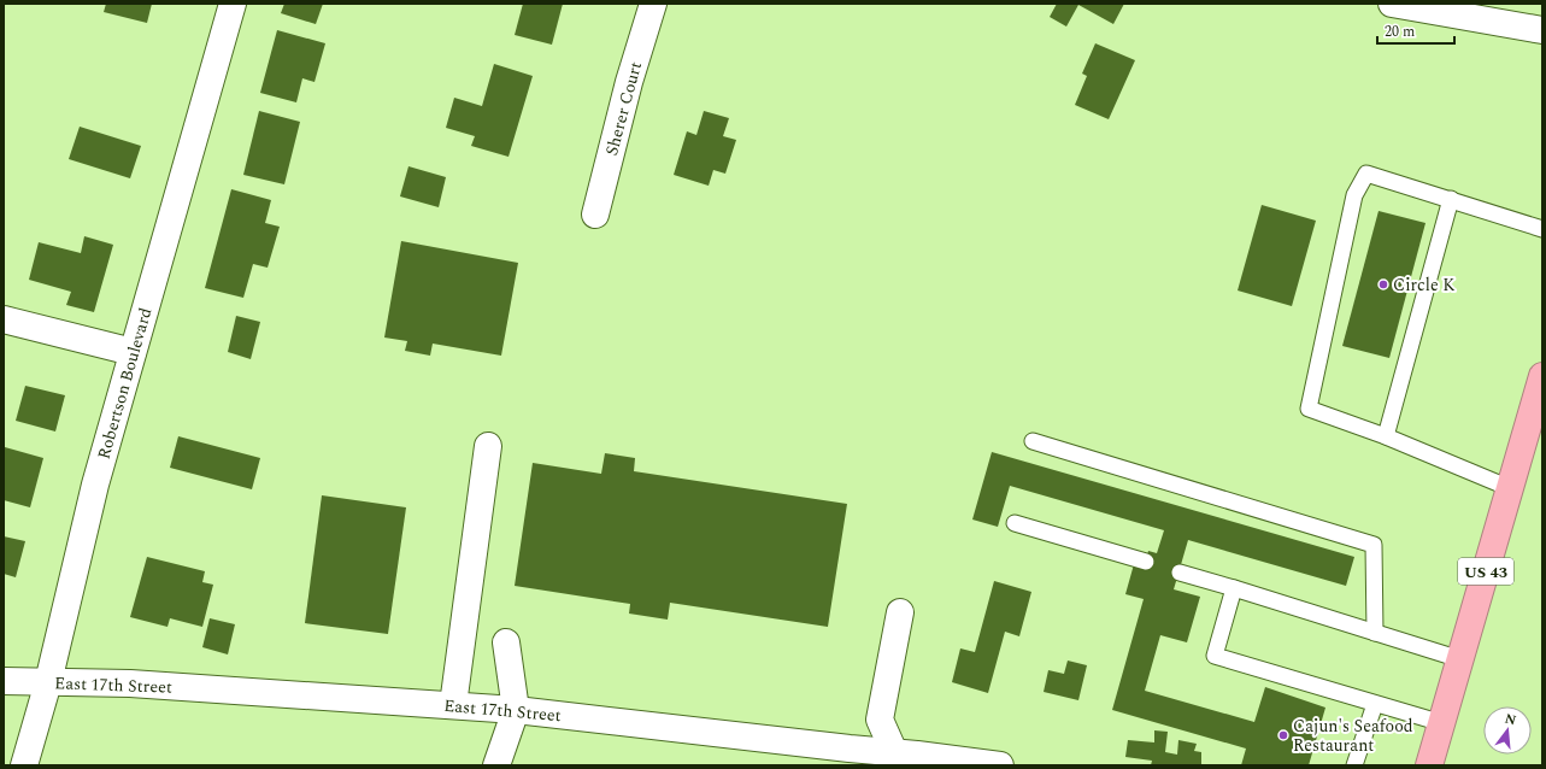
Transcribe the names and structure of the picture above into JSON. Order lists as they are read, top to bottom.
{
  "streets": {
    "highway": ["US 43"],
    "street": ["Sherer Court", "Robertson Boulevard", "East 17th Street"]
  },
  "crossings": [
    ["Robertson Boulevard", "East 17th Street"]
  ],
  "places": ["Circle K", "Cajun's Seafood Restaurant"],
  "scale_bar": "20 m",
  "north": "top"
}
